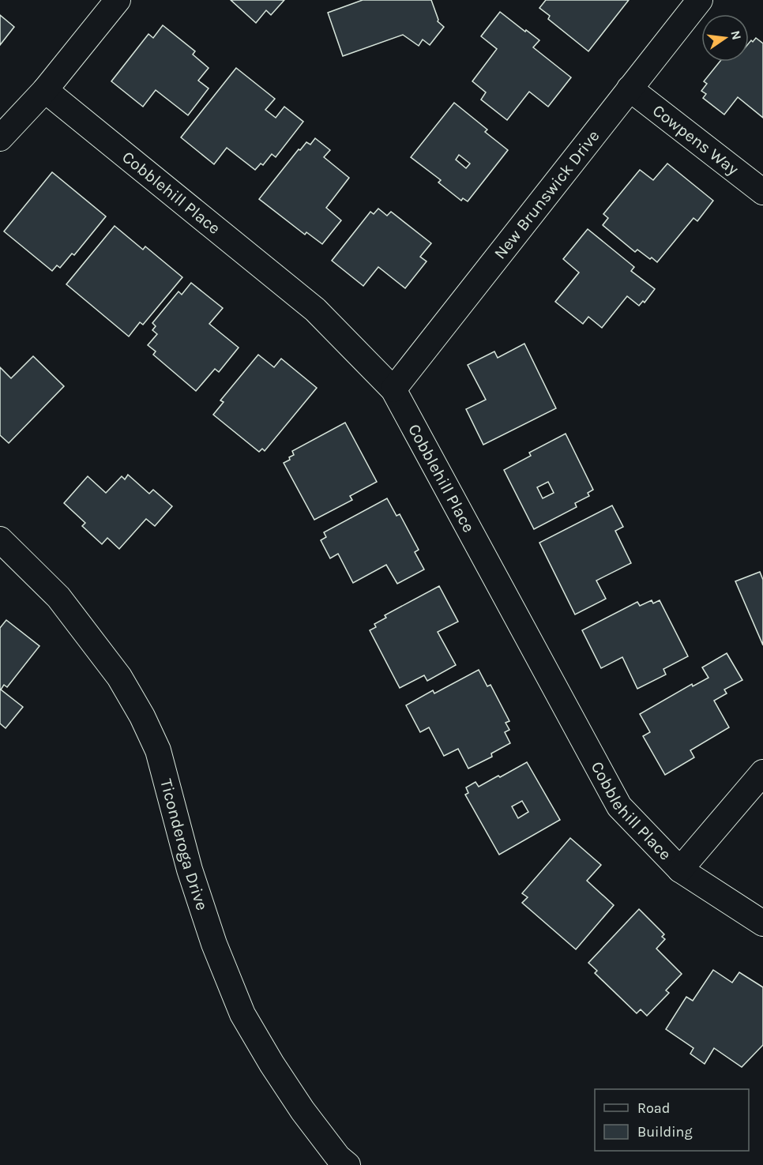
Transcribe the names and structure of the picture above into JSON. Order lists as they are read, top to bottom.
{
  "streets": {
    "street": [
      "Cowpens Way",
      "Cobblehill Place",
      "New Brunswick Drive",
      "Ticonderoga Drive"
    ]
  },
  "crossings": [
    ["Cowpens Way", "New Brunswick Drive"],
    ["Cobblehill Place", "New Brunswick Drive"]
  ],
  "legend": ["Road", "Building"],
  "north": "right"
}
